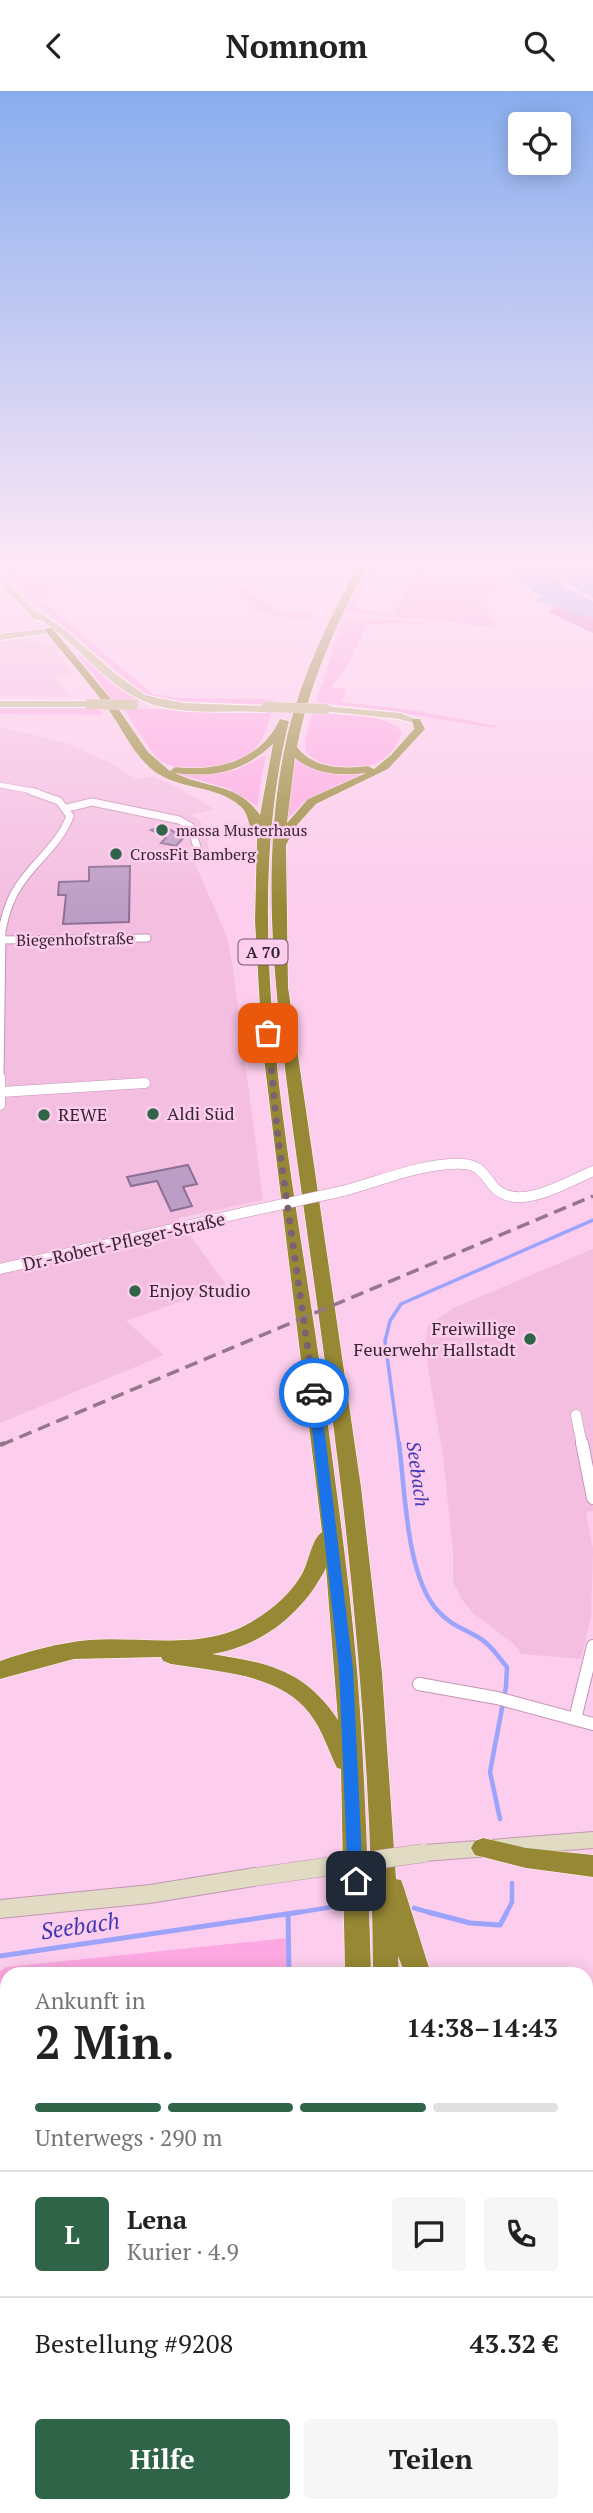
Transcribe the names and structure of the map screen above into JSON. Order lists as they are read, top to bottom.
{
  "streets": {
    "highway": ["A 70"],
    "street": ["Biegenhofstraße", "Dr.-Robert-Pfleger-Straße"]
  },
  "water": ["Seebach"],
  "places": [
    "massa Musterhaus",
    "CrossFit Bamberg",
    "Aldi Süd",
    "REWE",
    "Enjoy Studio",
    "Freiwillige Feuerwehr Hallstadt"
  ],
  "page": {
    "header": "Nomnom",
    "heading": ["2 Min.", "Ankunft in", "14:38–14:43"],
    "panel": [
      "Lena",
      "Kurier · 4.9",
      "Bestellung #9208",
      "43.32 €"
    ],
    "bar": "Unterwegs · 290 m",
    "round": "L",
    "buttons": ["Hilfe", "Teilen"]
  }
}
